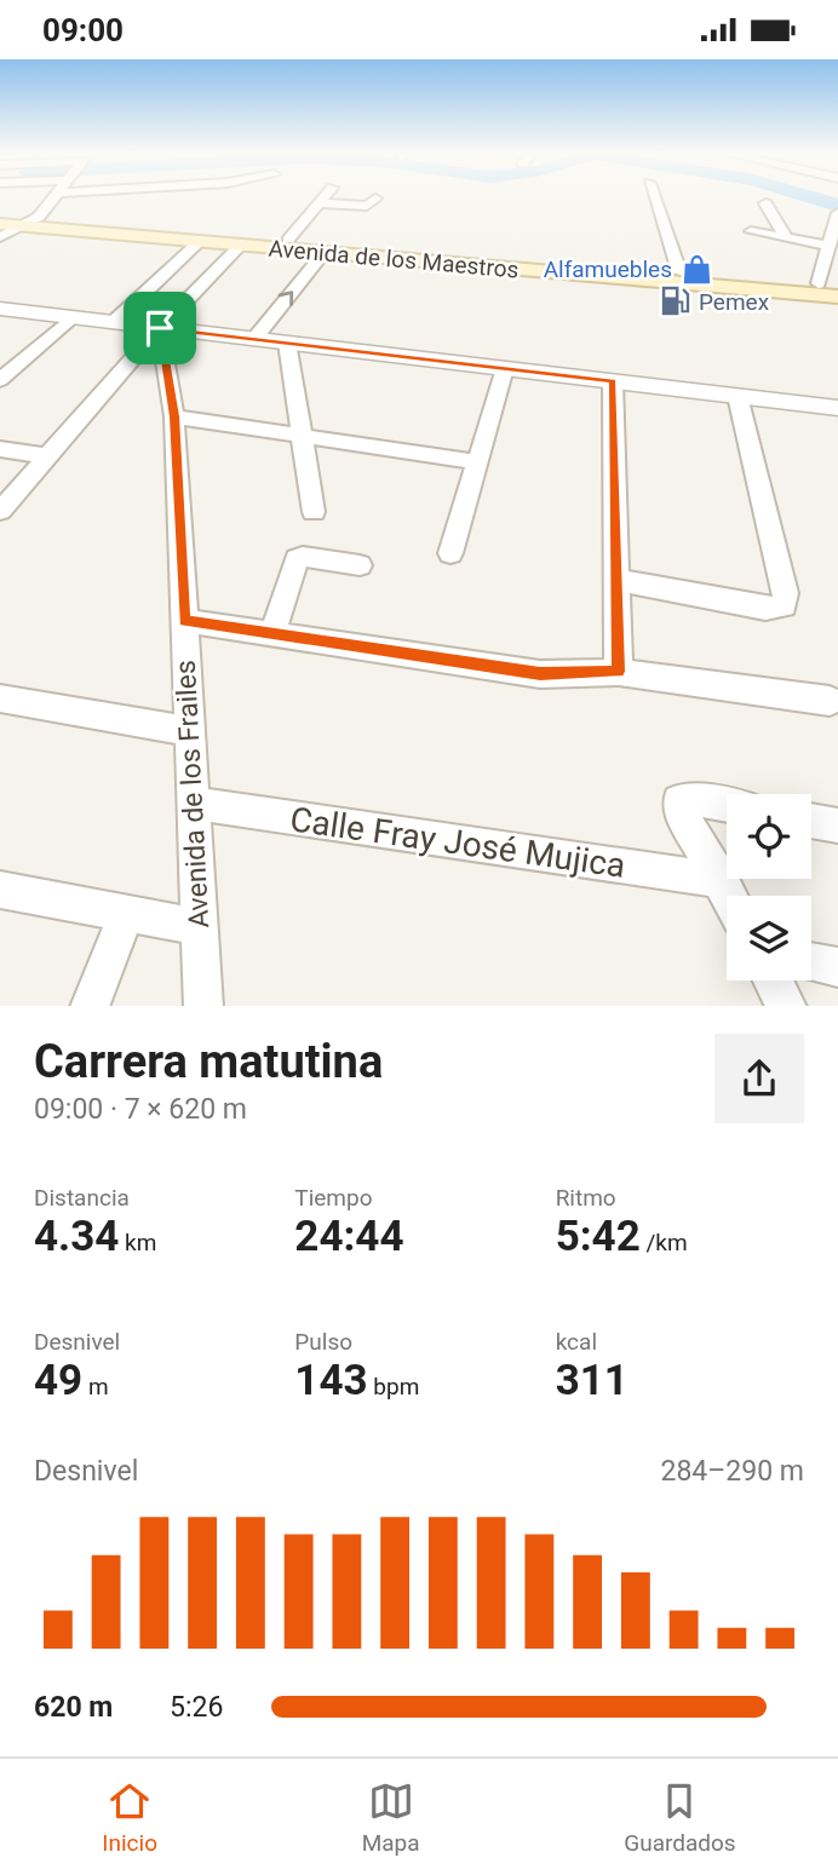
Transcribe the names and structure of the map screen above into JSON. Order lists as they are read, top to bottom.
{
  "streets": {
    "main road": ["Avenida de los Maestros"],
    "street": ["Avenida de los Frailes", "Calle Fray José Mujica"]
  },
  "crossings": [
    ["Avenida de los Frailes", "Calle Fray José Mujica"]
  ],
  "places": {
    "shop": ["Alfamuebles"],
    "fuel station": ["Pemex"]
  },
  "page": {
    "status": "09:00",
    "heading": ["Carrera matutina", "09:00 · 7 × 620 m"],
    "stats": [
      ["Distancia", "4.34 km"],
      ["Tiempo", "24:44"],
      ["Ritmo", "5:42 /km"],
      ["Desnivel", "49 m"],
      ["Pulso", "143 bpm"],
      ["kcal", "311"]
    ],
    "chart": ["Desnivel", "284–290 m"],
    "list": [
      {
        "name": "620 m",
        "note": "5:26"
      }
    ],
    "tabs": ["Inicio", "Mapa", "Guardados"]
  }
}
